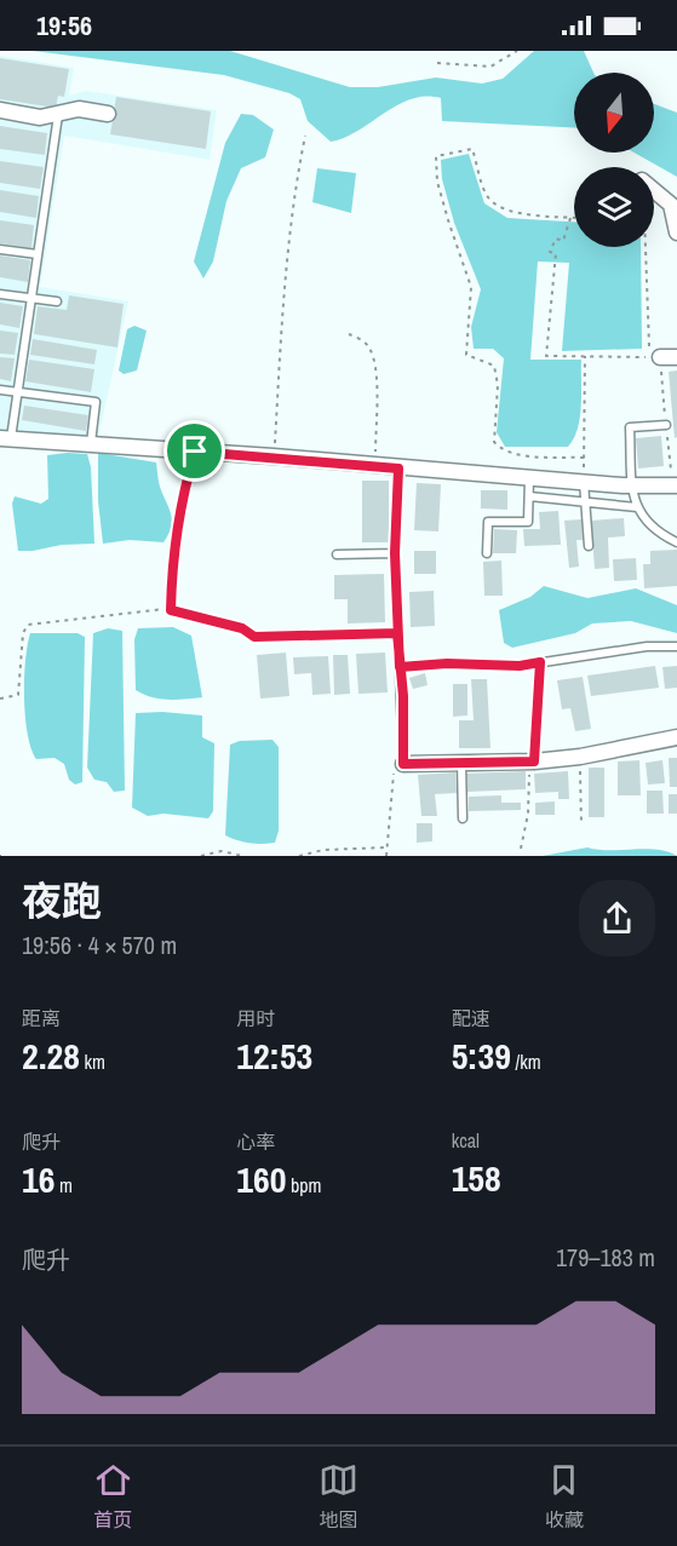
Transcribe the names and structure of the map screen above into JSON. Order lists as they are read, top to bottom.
{
  "north": "bottom",
  "page": {
    "status": "19:56",
    "heading": ["夜跑", "19:56 · 4 × 570 m"],
    "stats": [
      ["距离", "2.28 km"],
      ["用时", "12:53"],
      ["配速", "5:39 /km"],
      ["爬升", "16 m"],
      ["心率", "160 bpm"],
      ["kcal", "158"]
    ],
    "chart": ["爬升", "179–183 m"],
    "tabs": ["首页", "地图", "收藏"]
  }
}
